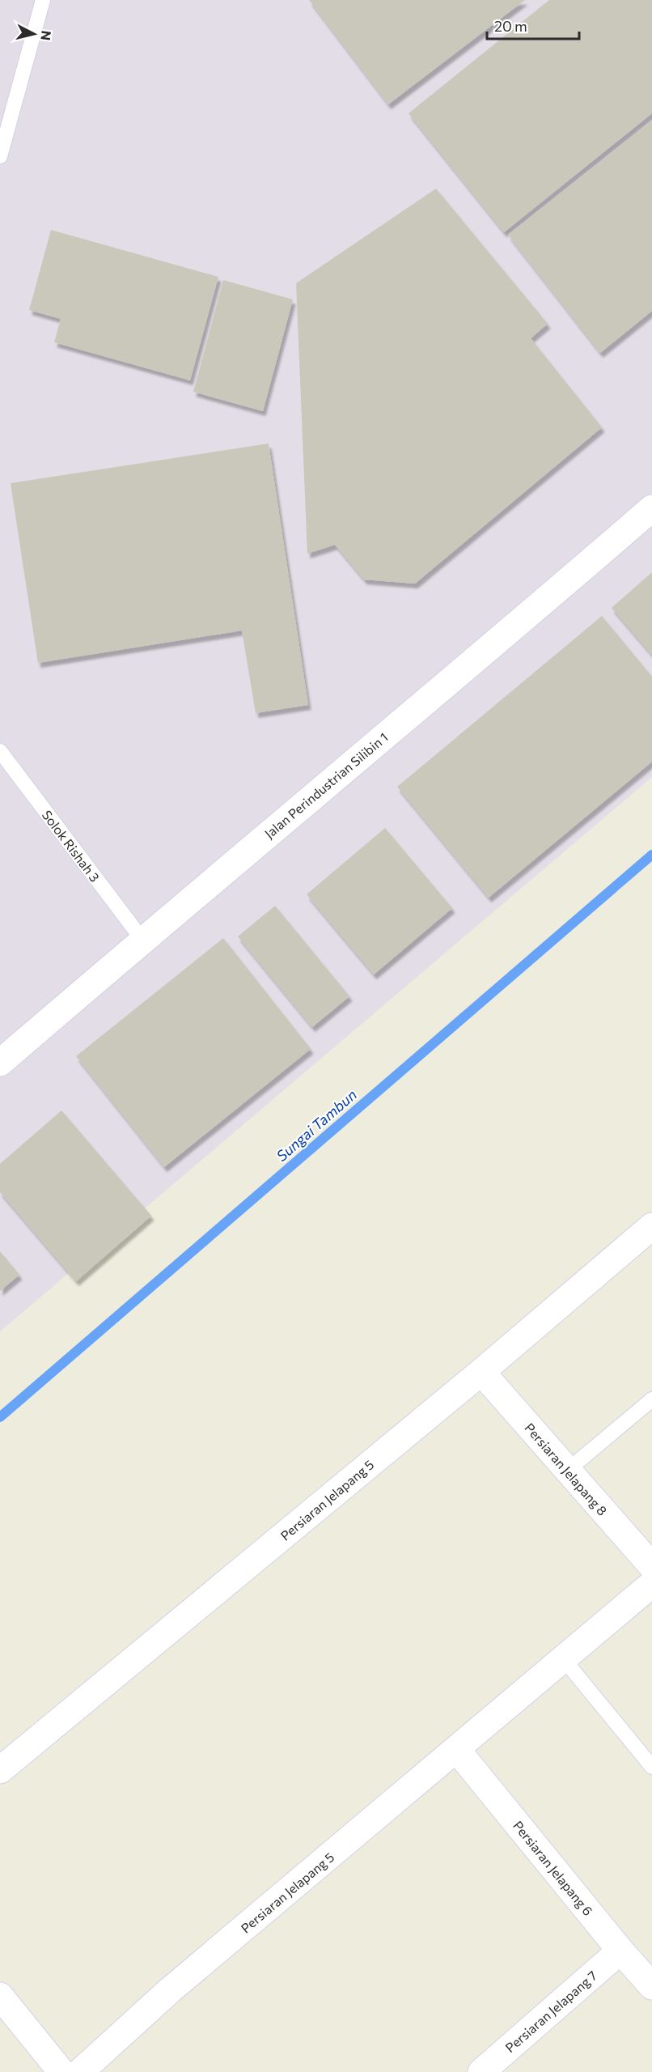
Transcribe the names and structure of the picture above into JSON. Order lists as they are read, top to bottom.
{
  "streets": {
    "street": [
      "Jalan Perindustrian Silibin 1",
      "Persiaran Jelapang 8",
      "Persiaran Jelapang 5",
      "Persiaran Jelapang 6",
      "Persiaran Jelapang 7"
    ],
    "lane": ["Solok Rishah 3"]
  },
  "crossings": [
    ["Jalan Perindustrian Silibin 1", "Solok Rishah 3"],
    ["Persiaran Jelapang 8", "Persiaran Jelapang 5"],
    ["Persiaran Jelapang 5", "Persiaran Jelapang 6"],
    ["Persiaran Jelapang 6", "Persiaran Jelapang 7"]
  ],
  "water": ["Sungai Tambun"],
  "scale_bar": "20 m",
  "north": "right"
}
